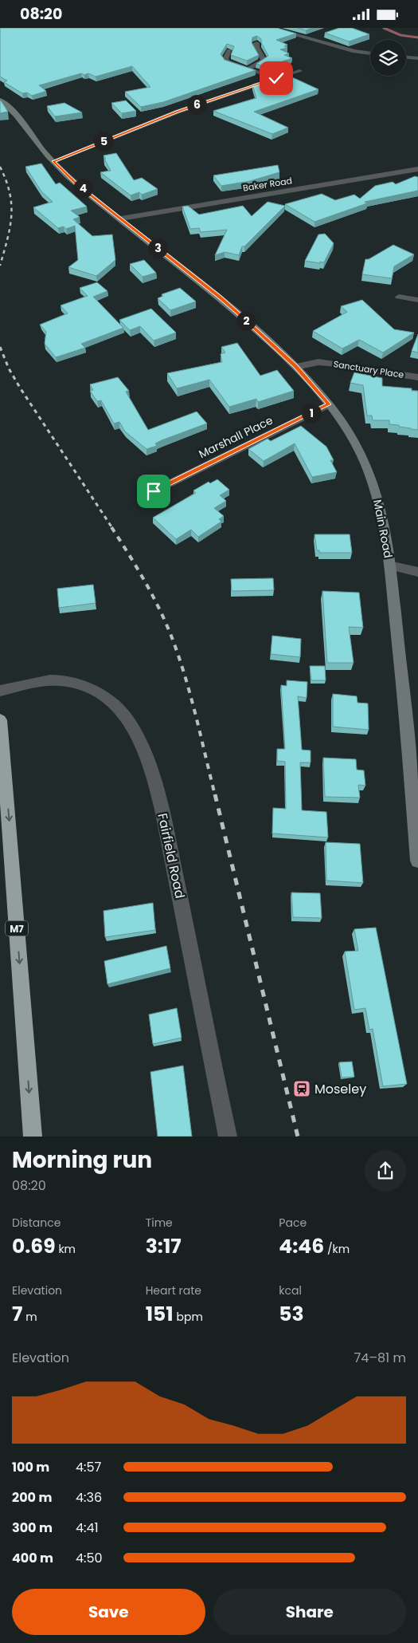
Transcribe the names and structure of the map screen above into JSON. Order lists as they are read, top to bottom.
{
  "streets": {
    "highway": ["M7"],
    "main road": ["Main Road"],
    "street": [
      "Baker Road",
      "Sanctuary Place",
      "Marshall Place",
      "Fairfield Road"
    ]
  },
  "crossings": [
    ["Baker Road", "Main Road"],
    ["Sanctuary Place", "Main Road"],
    ["Marshall Place", "Main Road"]
  ],
  "places": {
    "station": ["Moseley"]
  },
  "page": {
    "status": "08:20",
    "pins": [
      "6",
      "5",
      "4",
      "3",
      "2",
      "1"
    ],
    "heading": ["Morning run", "08:20"],
    "stats": [
      ["Distance", "0.69 km"],
      ["Time", "3:17"],
      ["Pace", "4:46 /km"],
      ["Elevation", "7 m"],
      ["Heart rate", "151 bpm"],
      ["kcal", "53"]
    ],
    "chart": ["Elevation", "74–81 m"],
    "list": [
      {
        "name": "100 m",
        "note": "4:57"
      },
      {
        "name": "200 m",
        "note": "4:36"
      },
      {
        "name": "300 m",
        "note": "4:41"
      },
      {
        "name": "400 m",
        "note": "4:50"
      }
    ],
    "buttons": ["Save", "Share"]
  }
}
